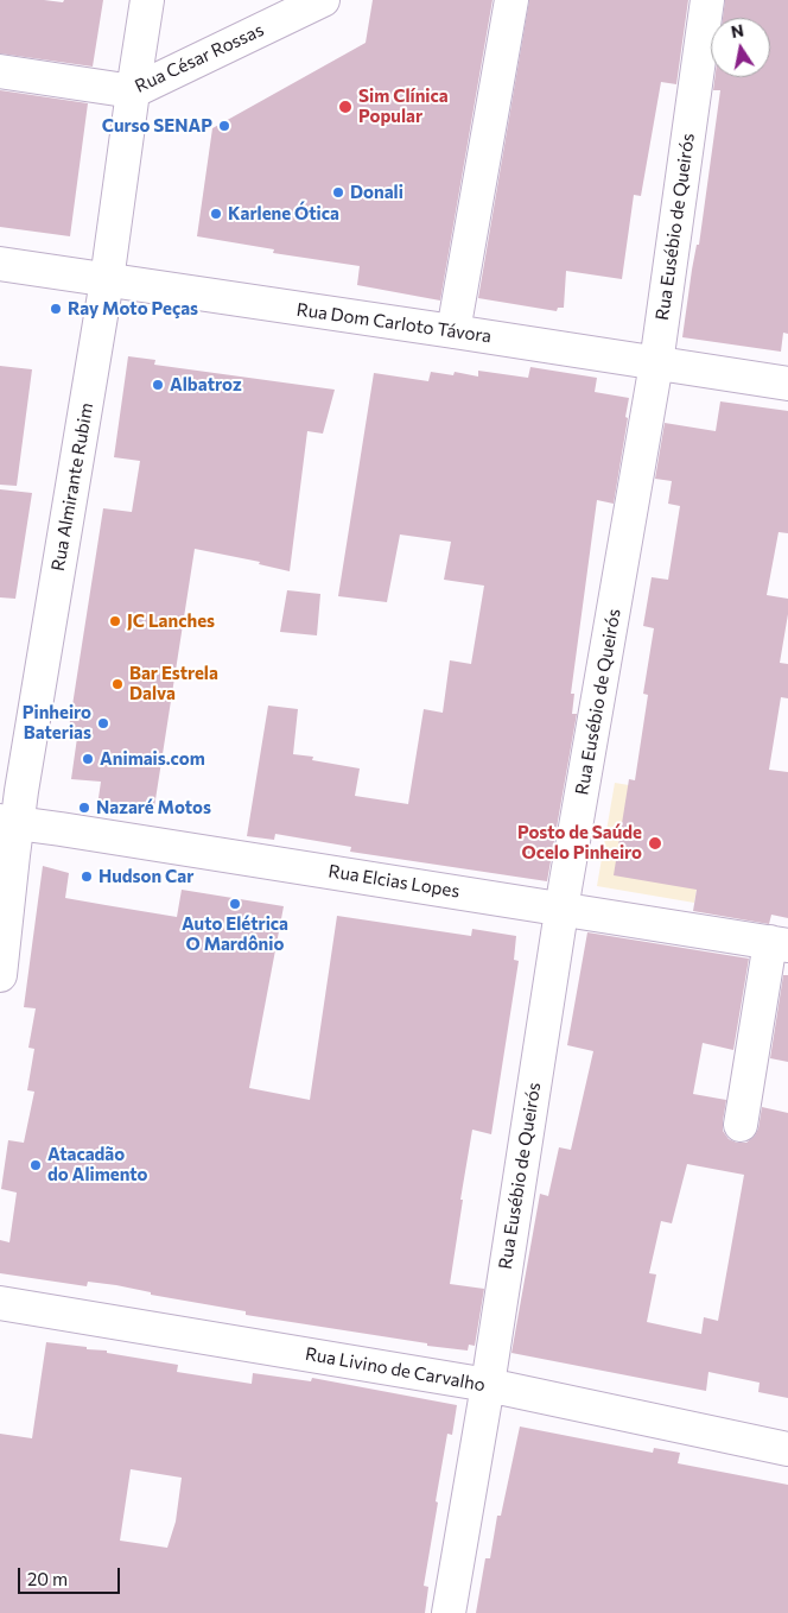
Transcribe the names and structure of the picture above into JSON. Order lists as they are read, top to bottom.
{
  "streets": {
    "street": [
      "Rua César Rossas",
      "Rua Eusébio de Queirós",
      "Rua Dom Carloto Távora",
      "Rua Almirante Rubim",
      "Rua Elcias Lopes",
      "Rua Livino de Carvalho"
    ]
  },
  "crossings": [
    ["Rua César Rossas", "Rua Almirante Rubim"],
    ["Rua Eusébio de Queirós", "Rua Dom Carloto Távora"],
    ["Rua Eusébio de Queirós", "Rua Elcias Lopes"],
    ["Rua Eusébio de Queirós", "Rua Livino de Carvalho"],
    ["Rua Dom Carloto Távora", "Rua Almirante Rubim"],
    ["Rua Almirante Rubim", "Rua Elcias Lopes"]
  ],
  "places": [
    "Sim Clínica Popular",
    "Curso SENAP",
    "Donali",
    "Karlene Ótica",
    "Ray Moto Peças",
    "Albatroz",
    "JC Lanches",
    "Bar Estrela Dalva",
    "Pinheiro Baterias",
    "Animais.com",
    "Nazaré Motos",
    "Posto de Saúde Ocelo Pinheiro",
    "Hudson Car",
    "Auto Elétrica O Mardônio",
    "Atacadão do Alimento"
  ],
  "scale_bar": "20 m",
  "north": "top"
}
